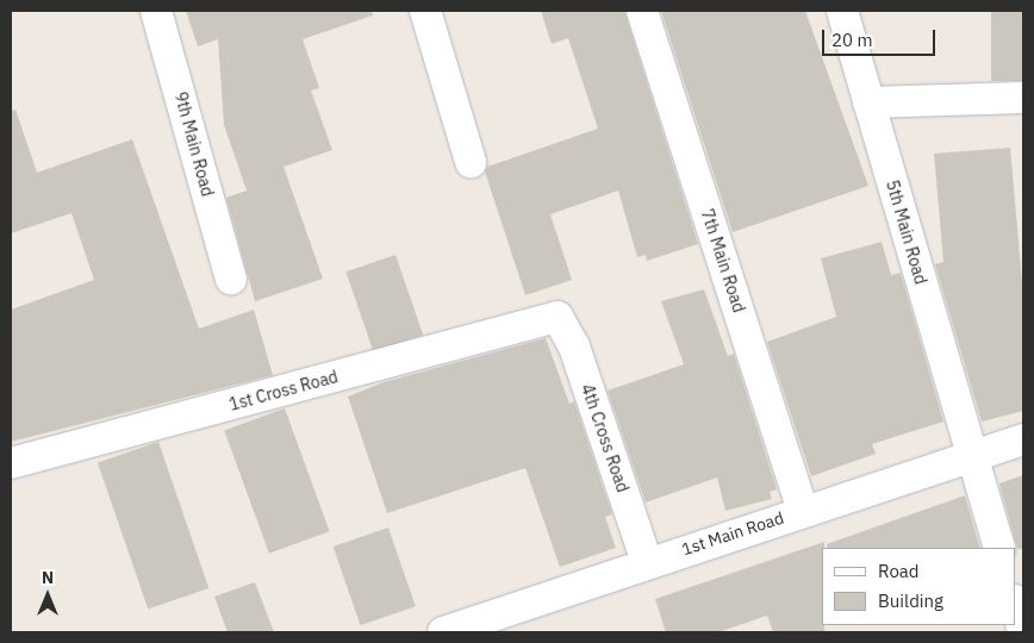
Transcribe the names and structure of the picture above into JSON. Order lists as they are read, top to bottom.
{
  "streets": {
    "street": [
      "9th Main Road",
      "5th Main Road",
      "7th Main Road",
      "1st Cross Road",
      "4th Cross Road",
      "1st Main Road"
    ]
  },
  "crossings": [
    ["5th Main Road", "1st Main Road"],
    ["7th Main Road", "1st Main Road"],
    ["1st Cross Road", "4th Cross Road"],
    ["4th Cross Road", "1st Main Road"]
  ],
  "legend": ["Road", "Building"],
  "scale_bar": "20 m",
  "north": "top"
}
